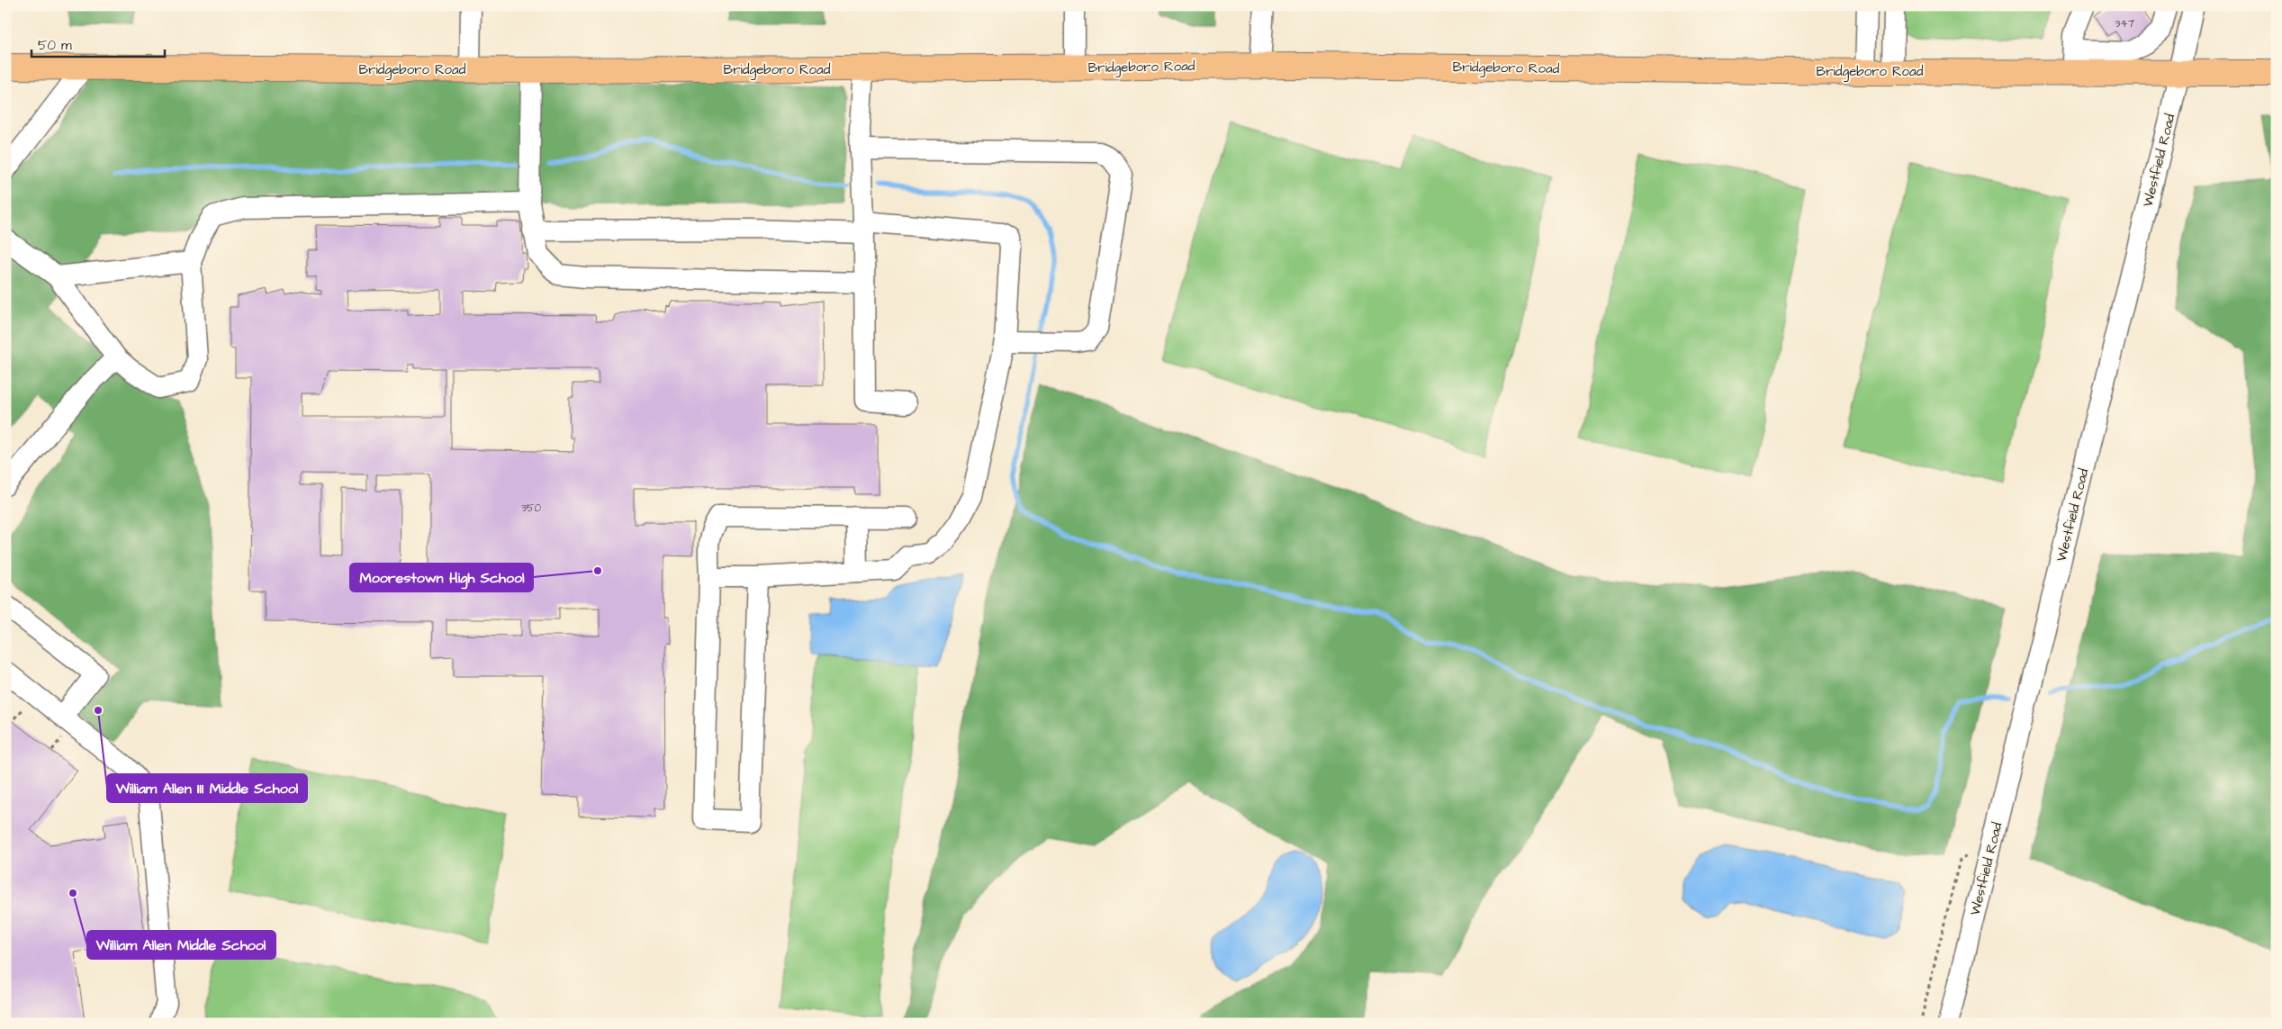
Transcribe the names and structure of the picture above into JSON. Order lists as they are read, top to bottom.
{
  "streets": {
    "main road": ["Bridgeboro Road"],
    "street": ["Westfield Road"]
  },
  "crossings": [
    ["Bridgeboro Road", "Westfield Road"]
  ],
  "places": ["Moorestown High School", "William Allen III Middle School", "William Allen Middle School"],
  "house_numbers": ["347", "350"],
  "scale_bar": "50 m"
}
